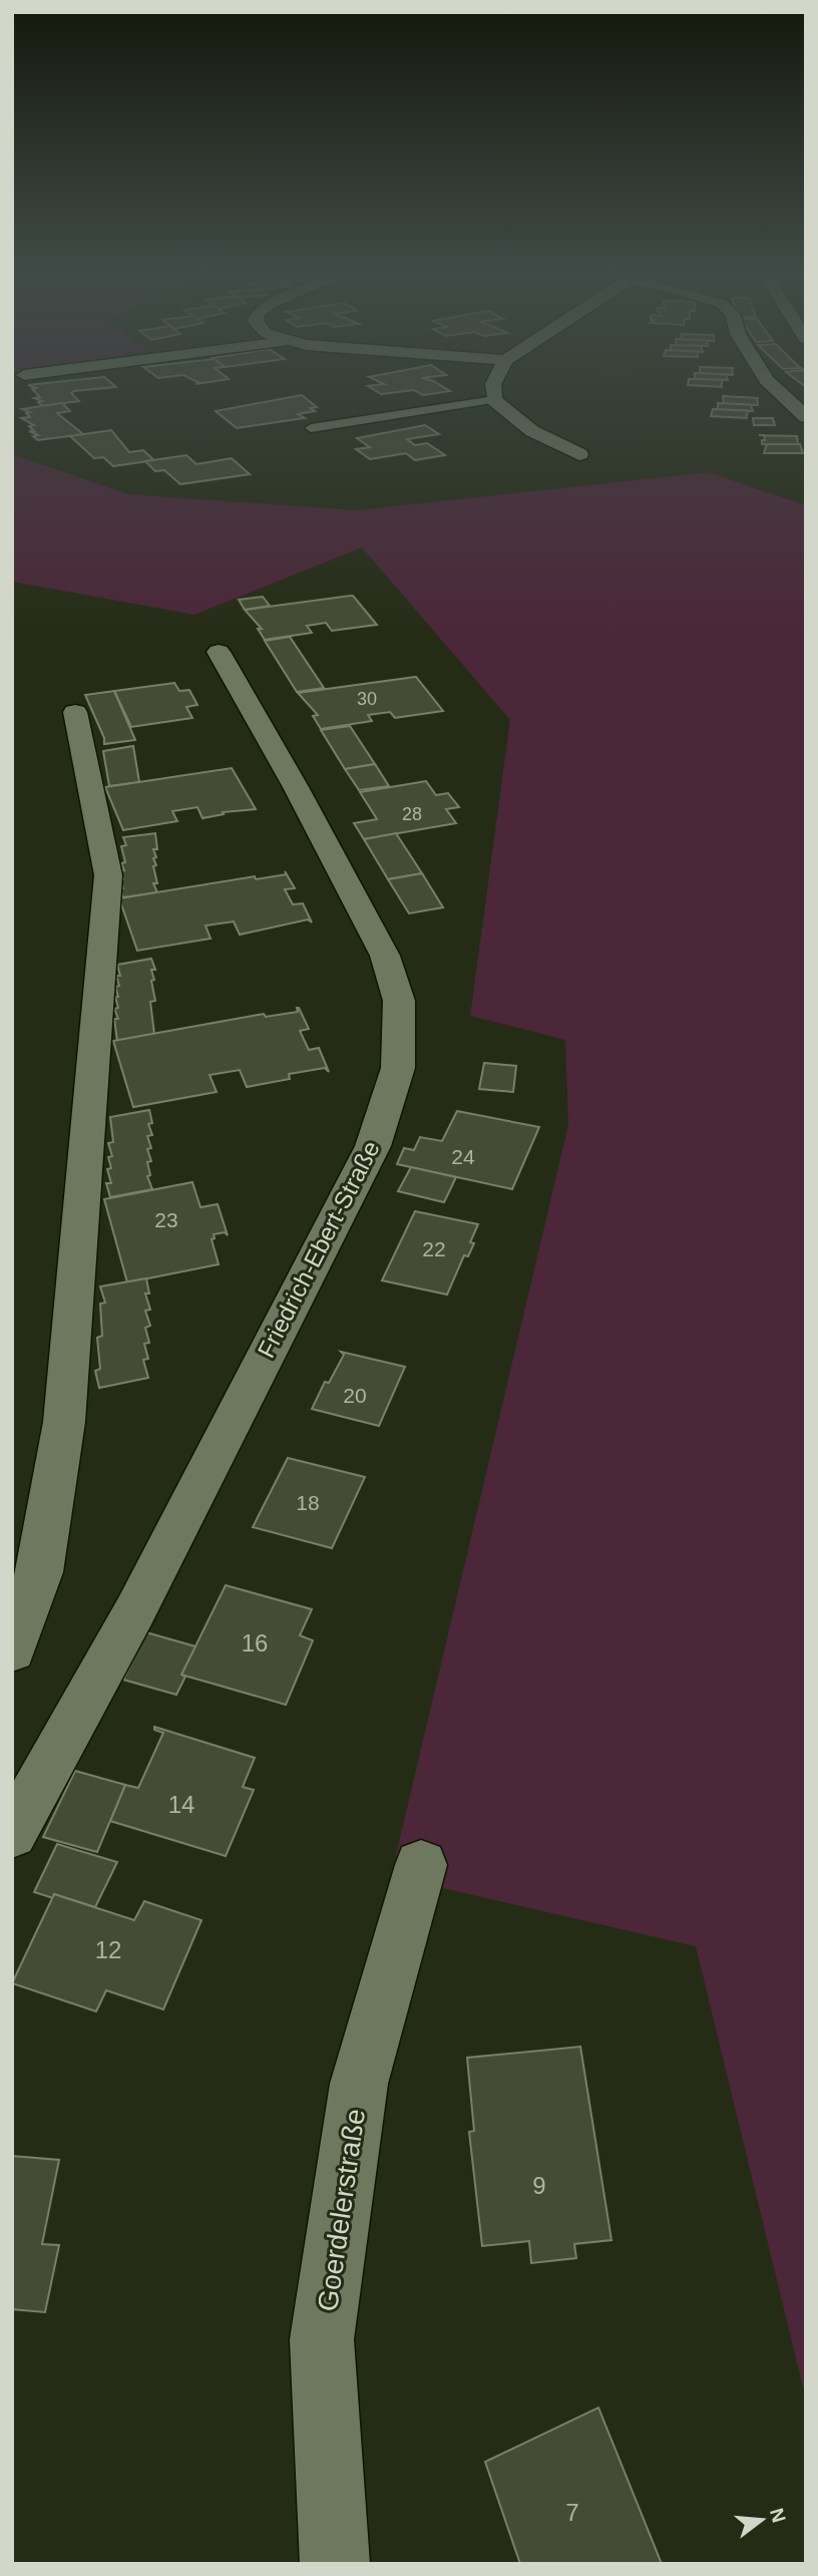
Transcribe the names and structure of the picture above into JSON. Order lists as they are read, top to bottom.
{
  "streets": {
    "street": ["Friedrich-Ebert-Straße", "Goerdelerstraße"]
  },
  "house_numbers": [
    "30",
    "28",
    "24",
    "23",
    "22",
    "20",
    "18",
    "16",
    "14",
    "12",
    "9",
    "7"
  ],
  "north": "right"
}
